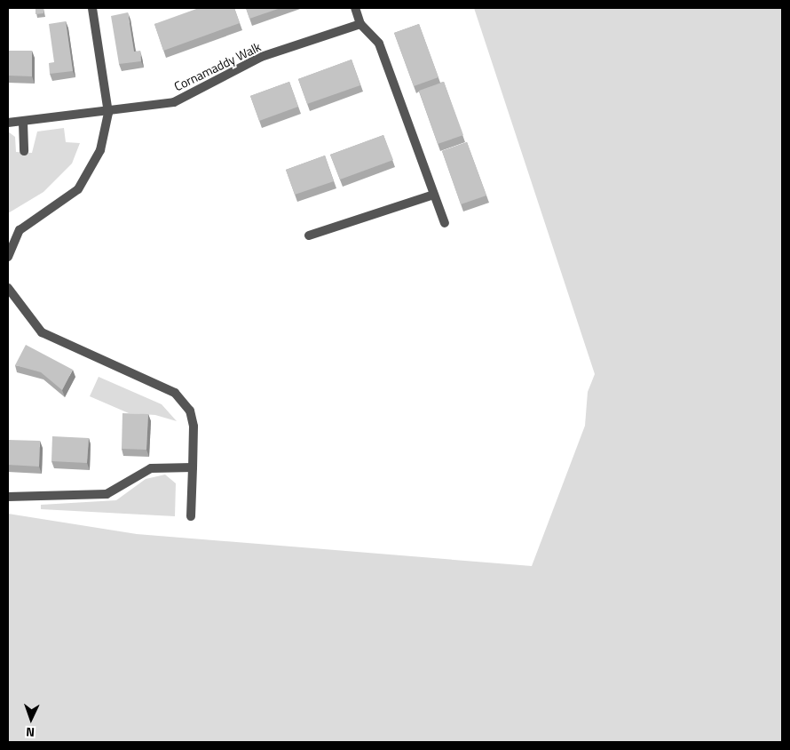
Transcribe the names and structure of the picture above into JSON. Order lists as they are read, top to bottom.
{
  "streets": {
    "street": ["Cornamaddy Walk"]
  },
  "north": "bottom"
}
